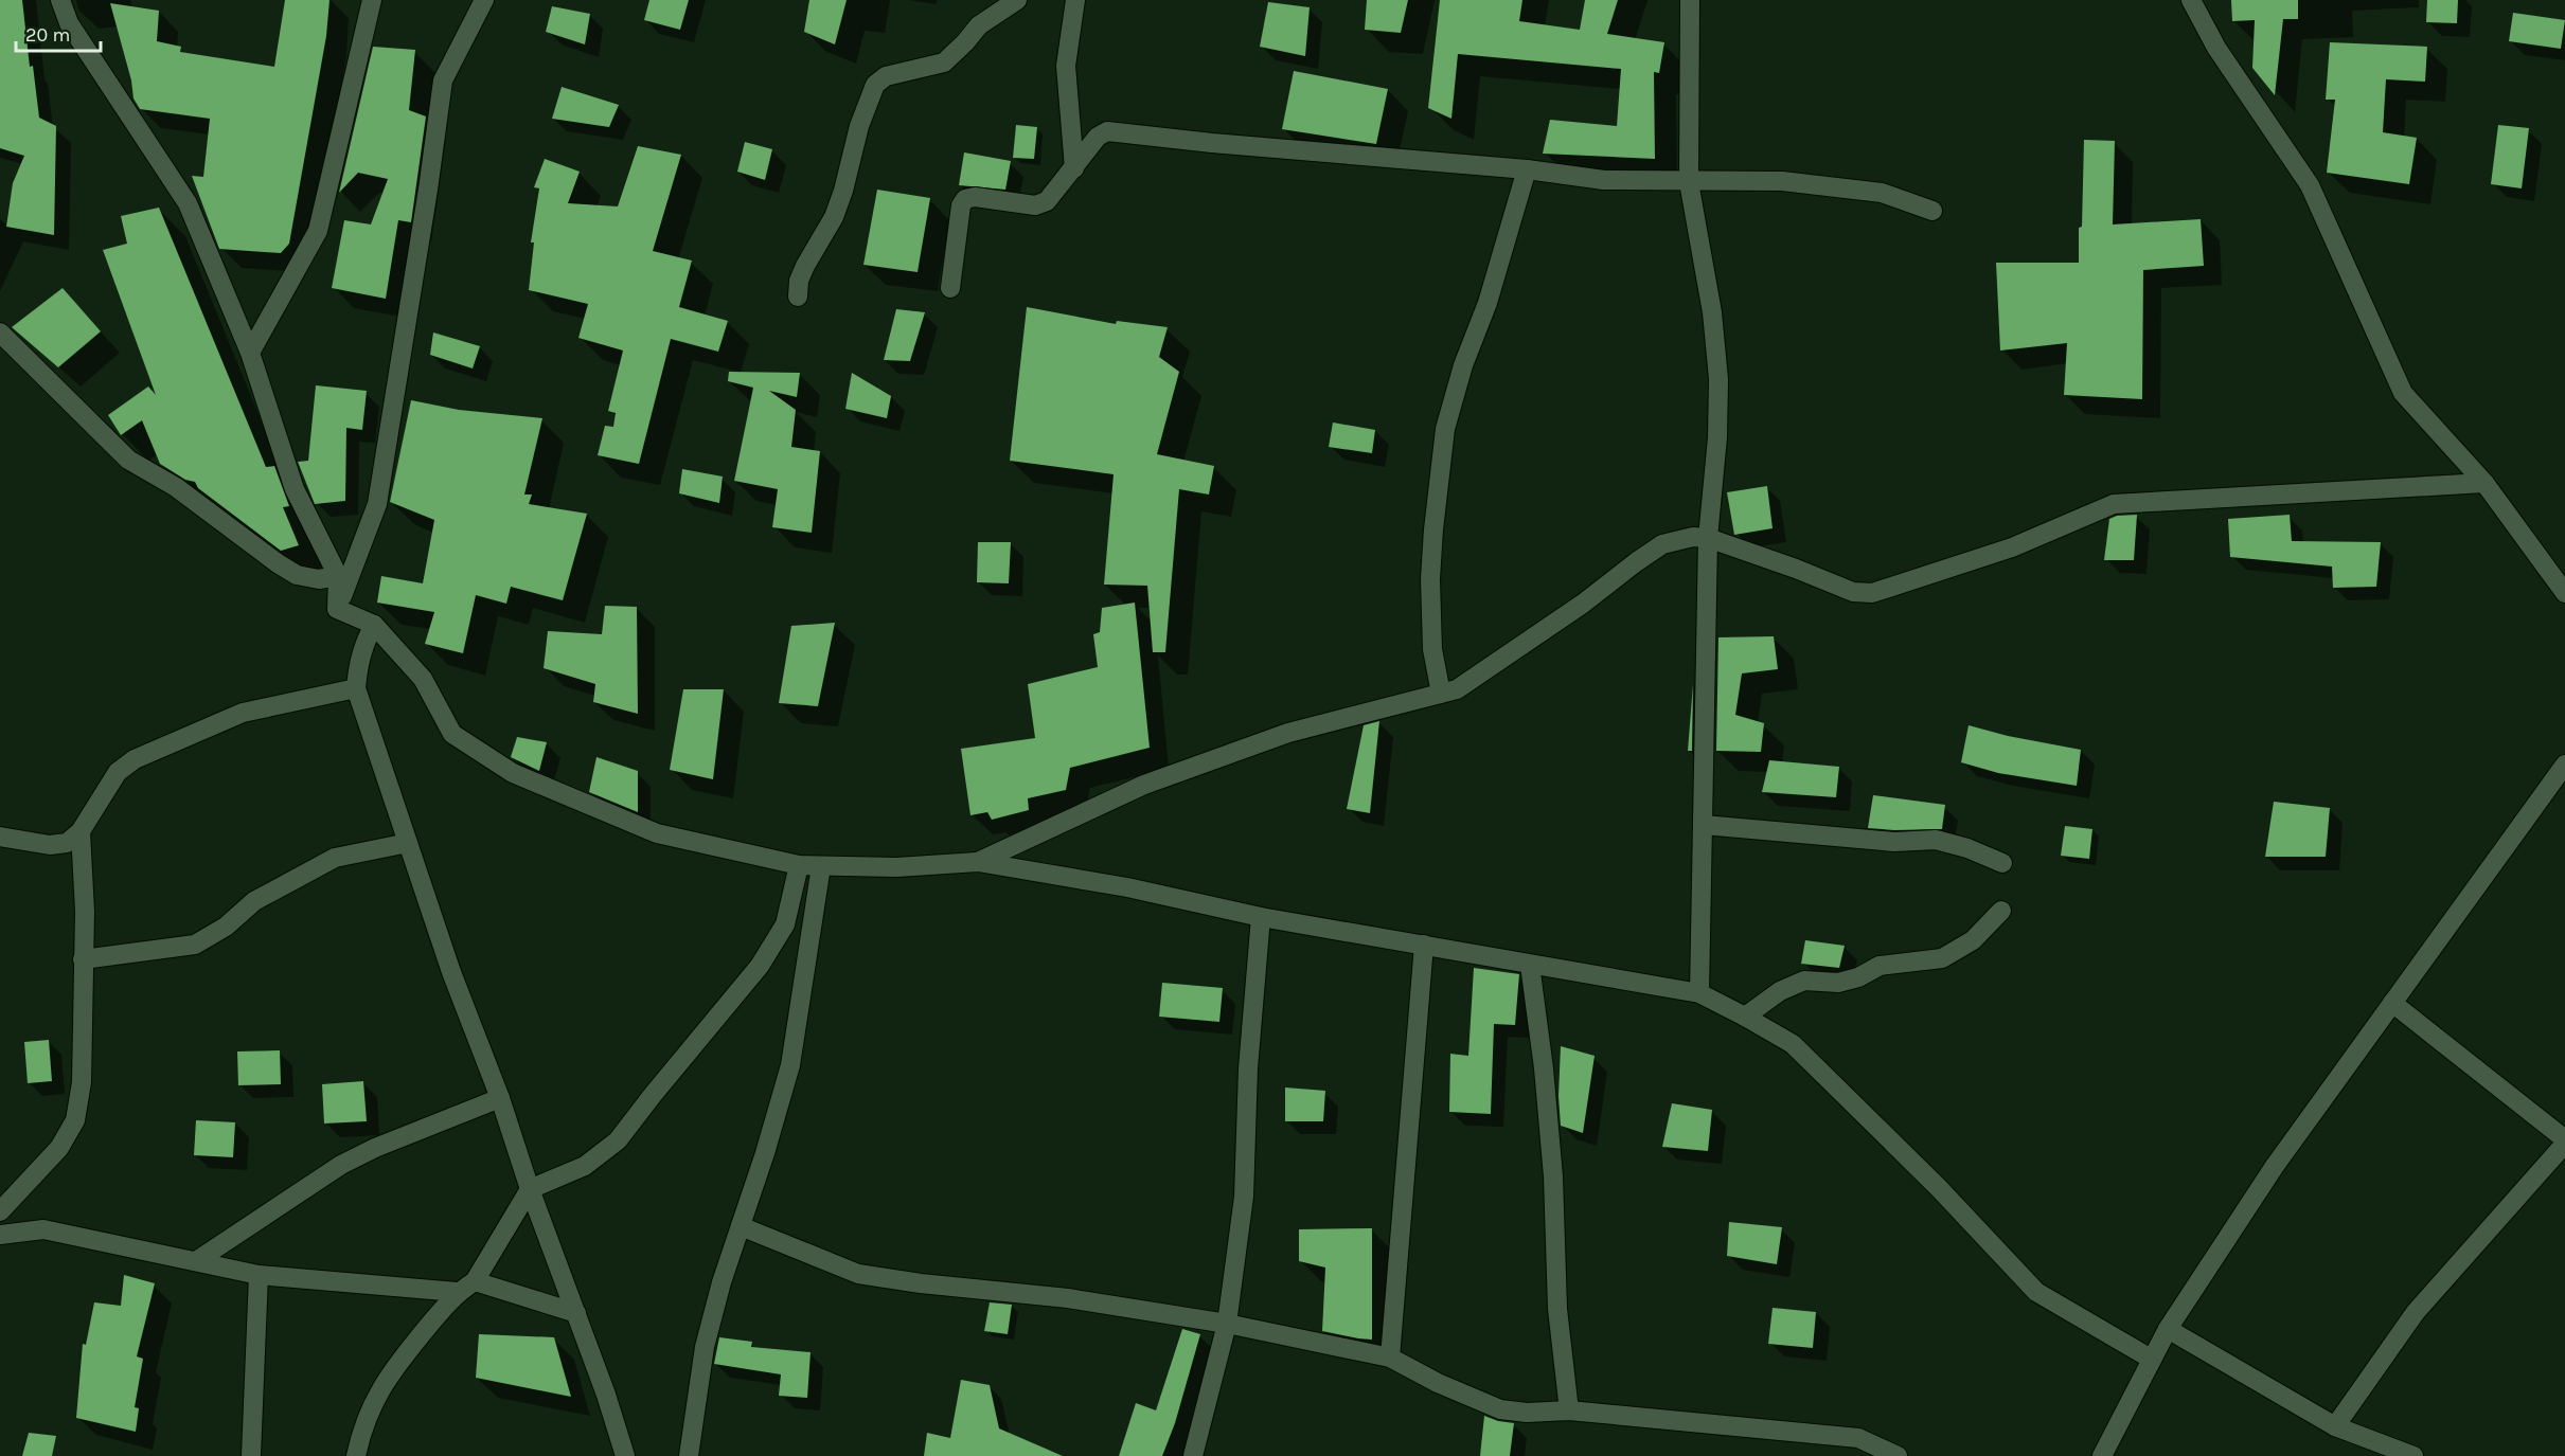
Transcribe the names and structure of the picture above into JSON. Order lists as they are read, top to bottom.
{
  "scale_bar": "20 m"
}
